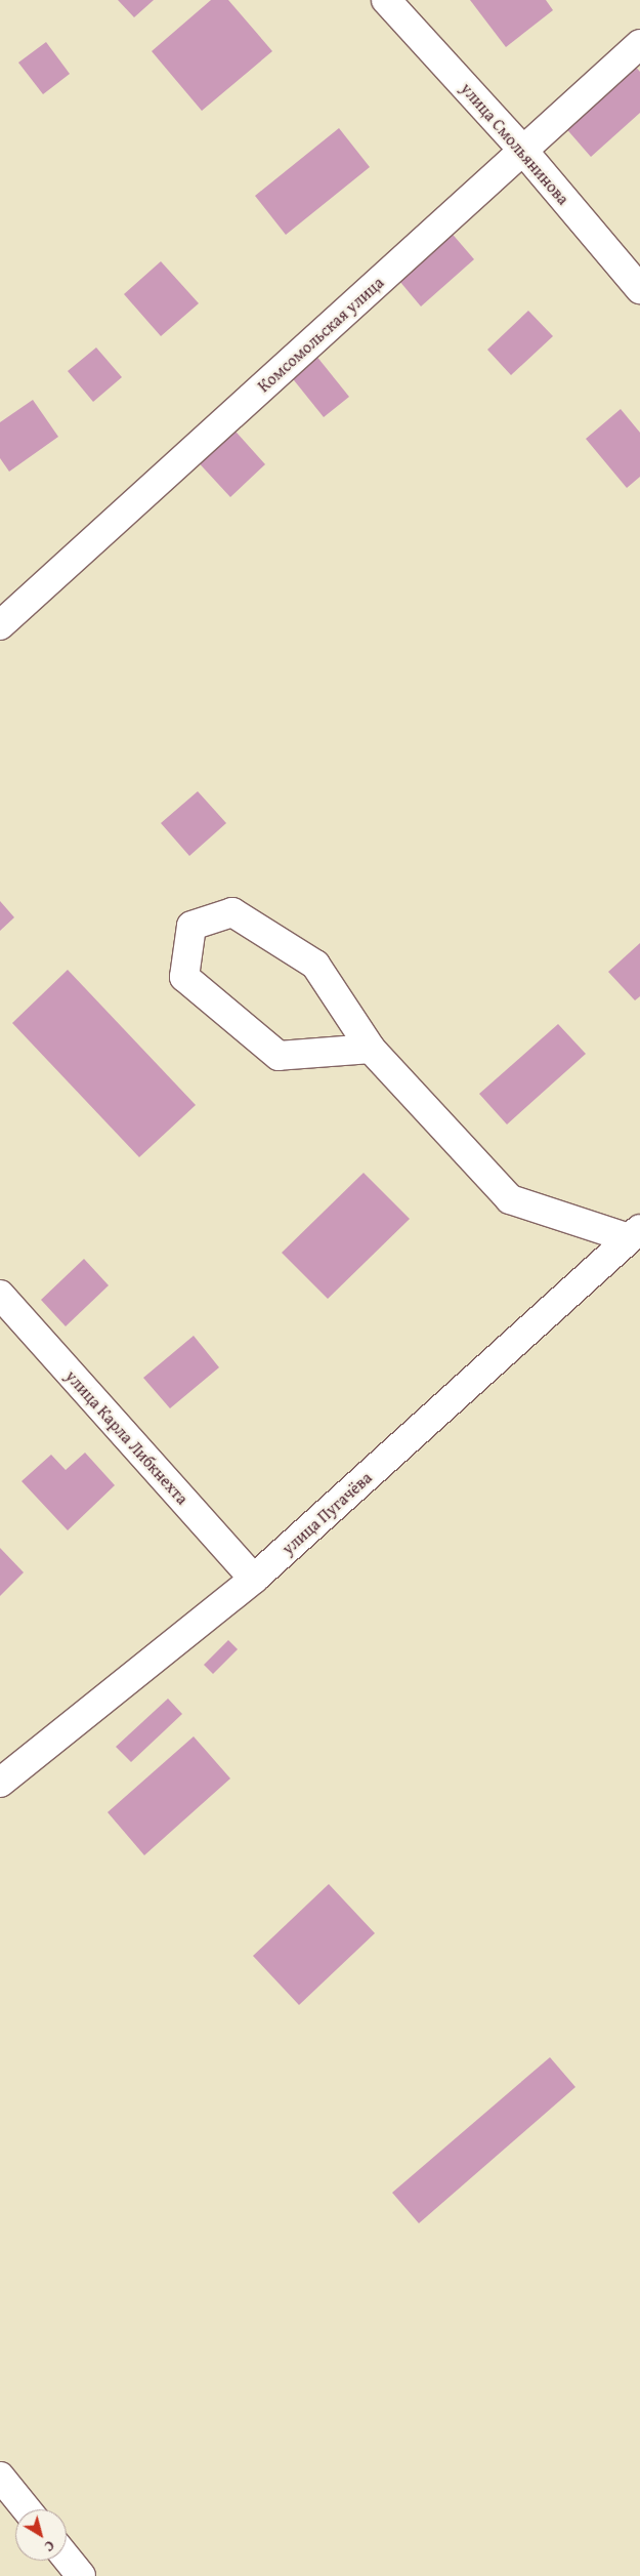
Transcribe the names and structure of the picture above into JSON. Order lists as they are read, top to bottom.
{
  "streets": {
    "street": [
      "улица Смольянинова",
      "Комсомольская улица",
      "улица Карла Либкнехта",
      "улица Пугачёва"
    ]
  },
  "crossings": [
    ["улица Смольянинова", "Комсомольская улица"],
    ["улица Карла Либкнехта", "улица Пугачёва"]
  ],
  "north": "bottom right"
}
